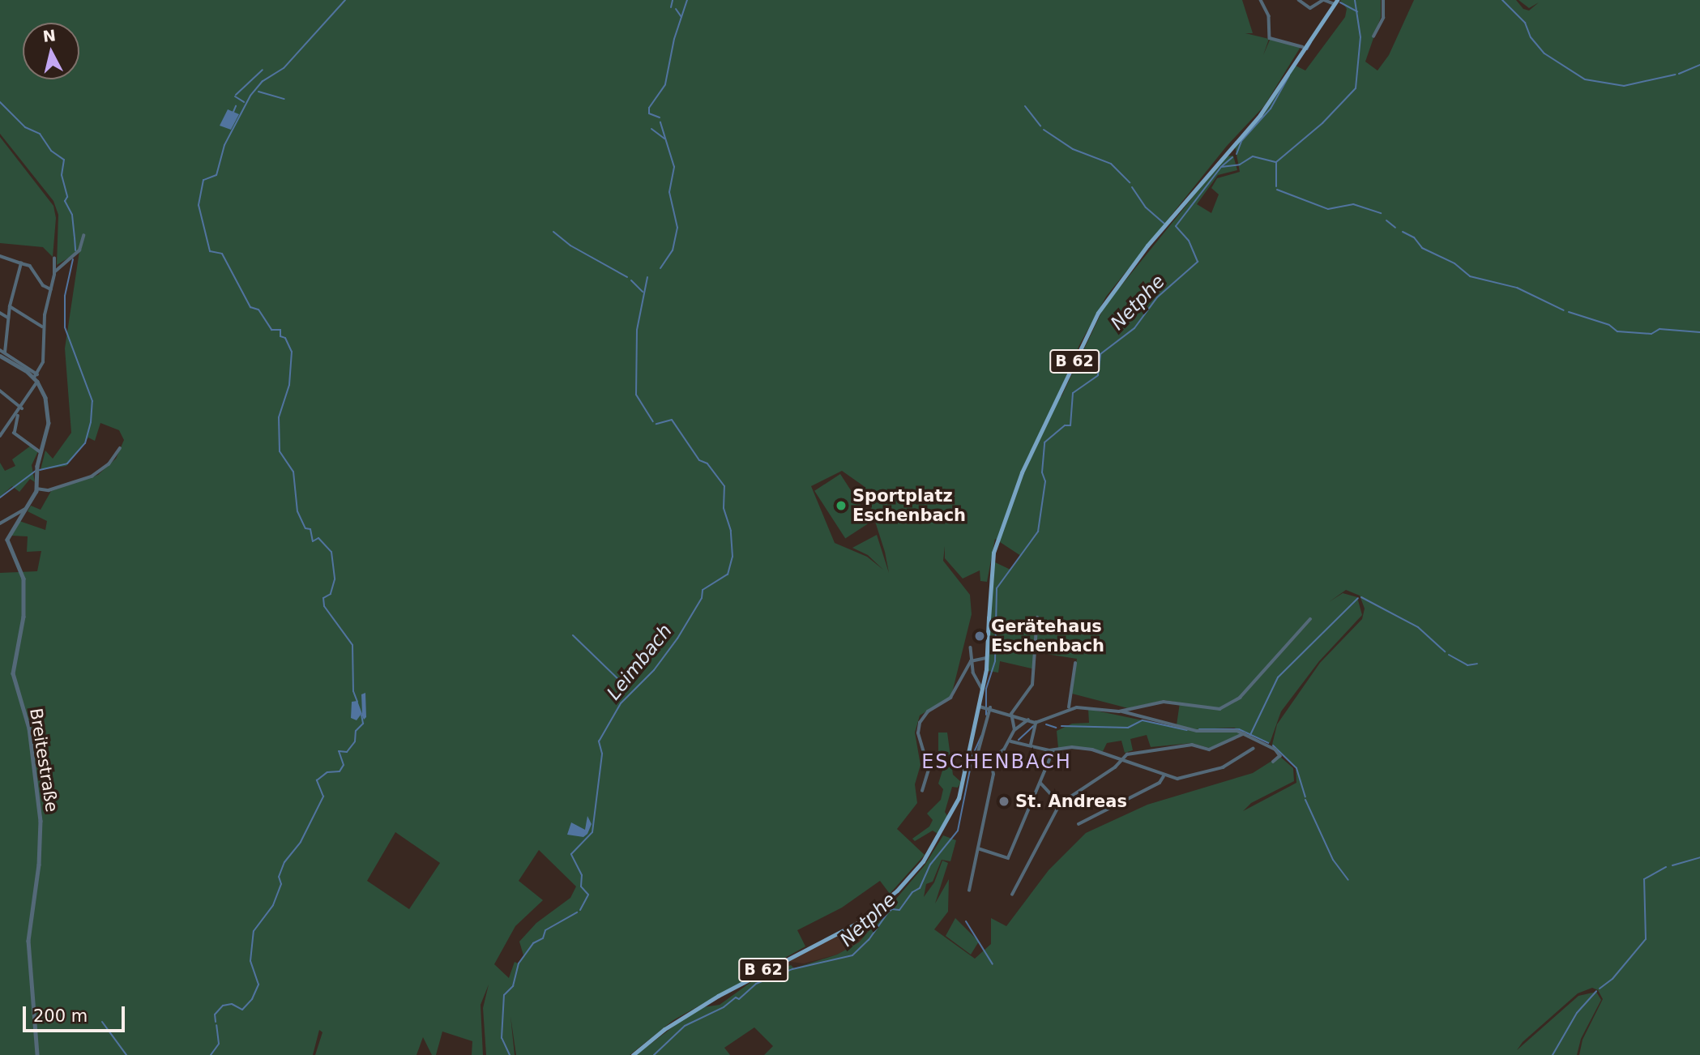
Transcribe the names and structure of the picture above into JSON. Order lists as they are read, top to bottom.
{
  "streets": {
    "main road": ["B 62"],
    "street": ["Breitestraße"]
  },
  "districts": ["ESCHENBACH"],
  "water": ["Netphe", "Leimbach"],
  "places": ["Sportplatz Eschenbach", "Gerätehaus Eschenbach", "St. Andreas"],
  "scale_bar": "200 m",
  "north": "top"
}
